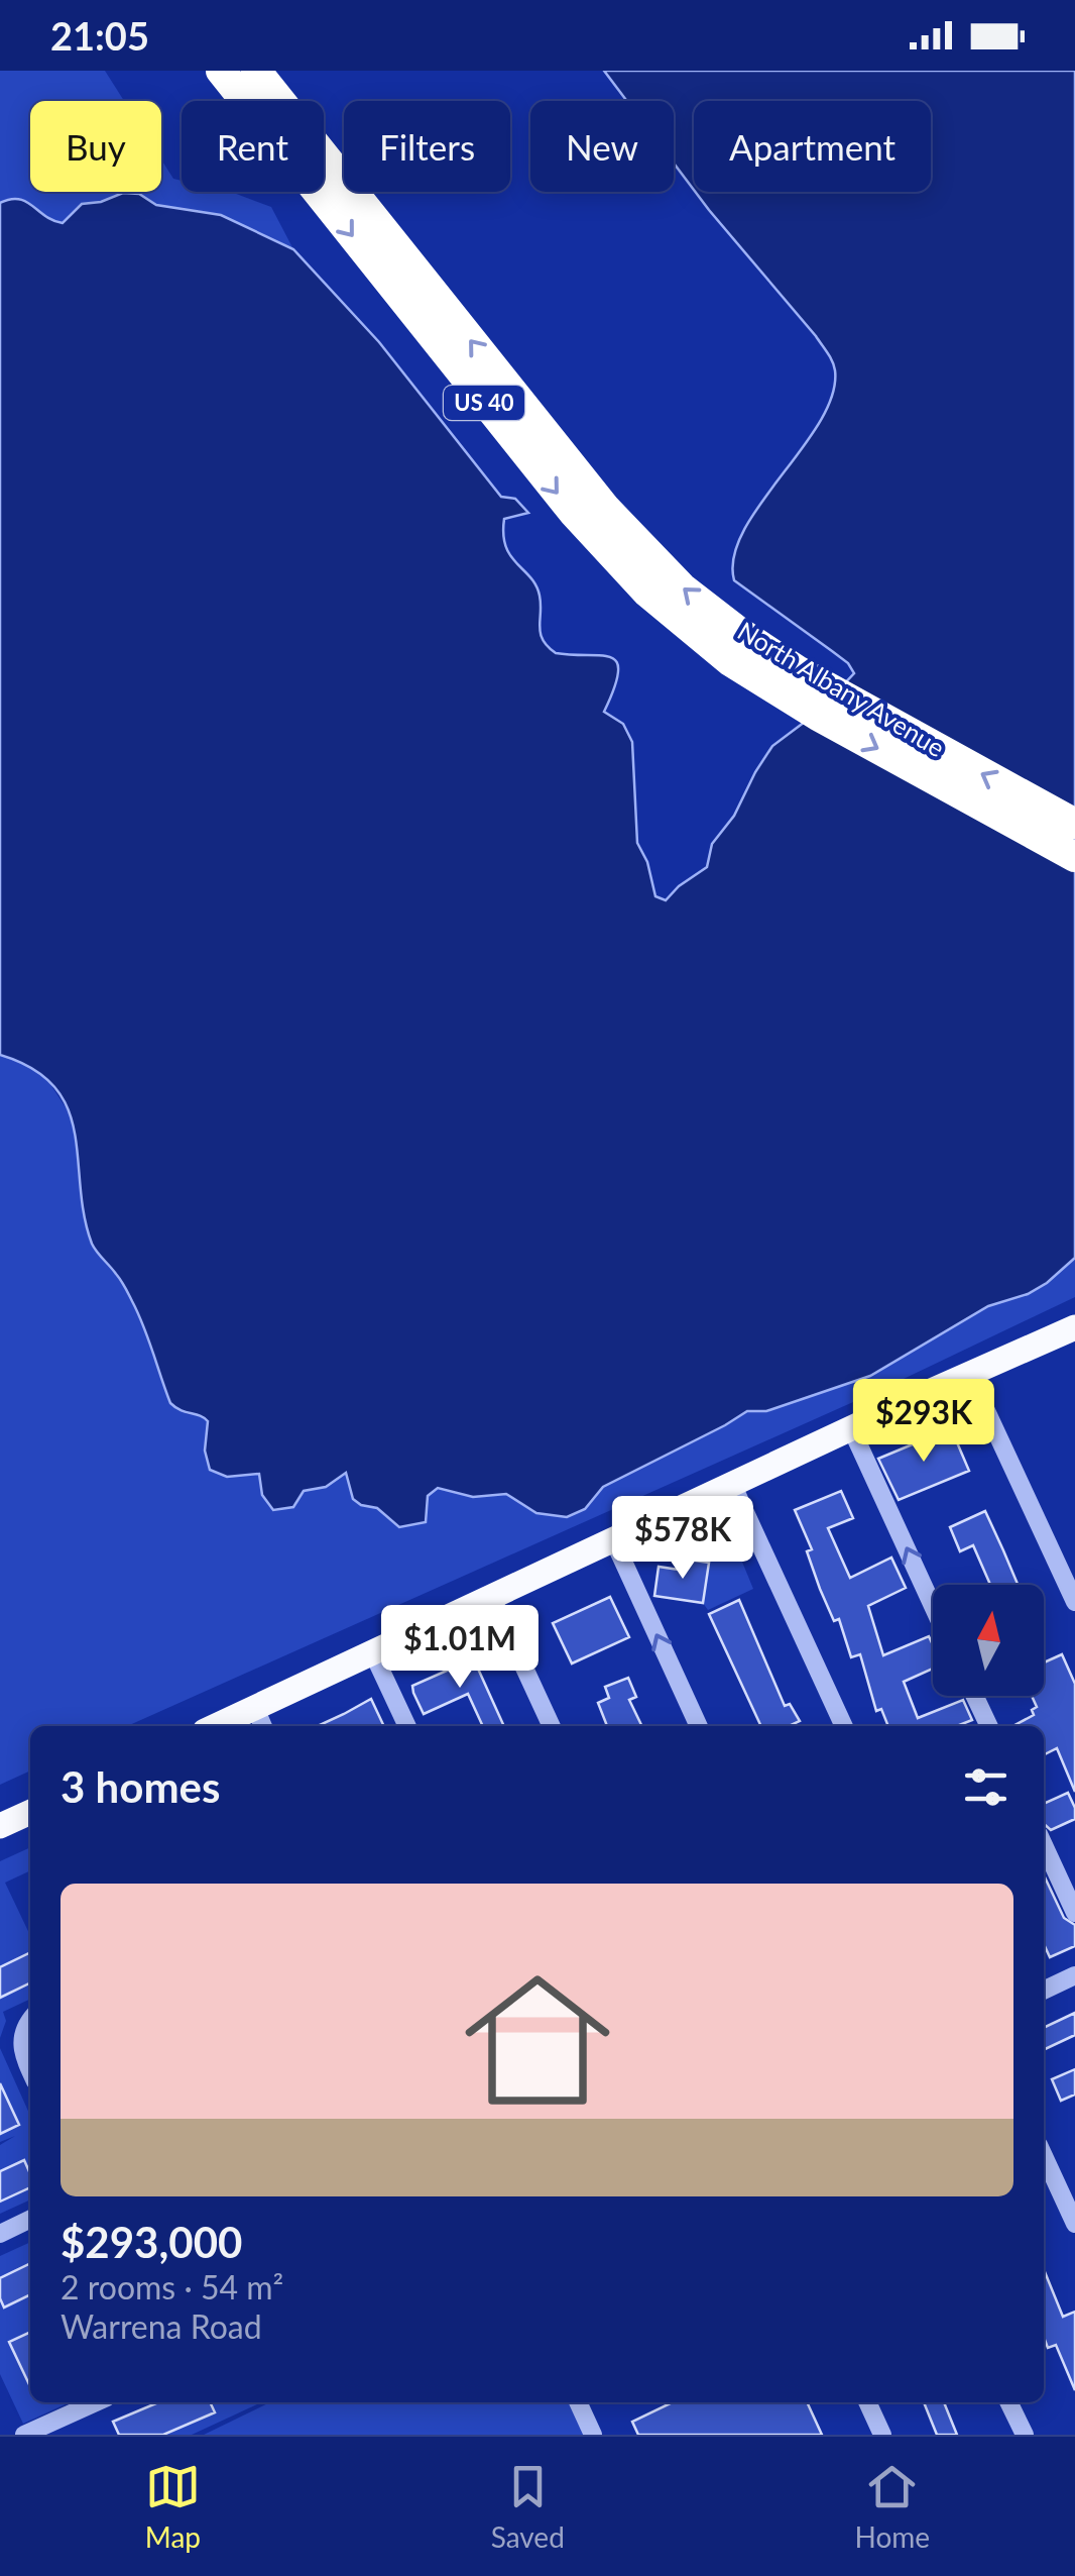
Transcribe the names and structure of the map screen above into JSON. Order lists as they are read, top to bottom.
{
  "streets": {
    "highway": ["US 40", "North Albany Avenue"]
  },
  "north": "top",
  "page": {
    "status": "21:05",
    "chip": [
      "Buy",
      "Rent",
      "Filters",
      "New",
      "Apartment"
    ],
    "price": ["$293K", "$578K", "$1.01M"],
    "heading": "3 homes",
    "list": [
      {
        "name": "$293,000",
        "note": "2 rooms · 54 m² · Warrena Road"
      }
    ],
    "tabs": ["Map", "Saved", "Home"]
  }
}
